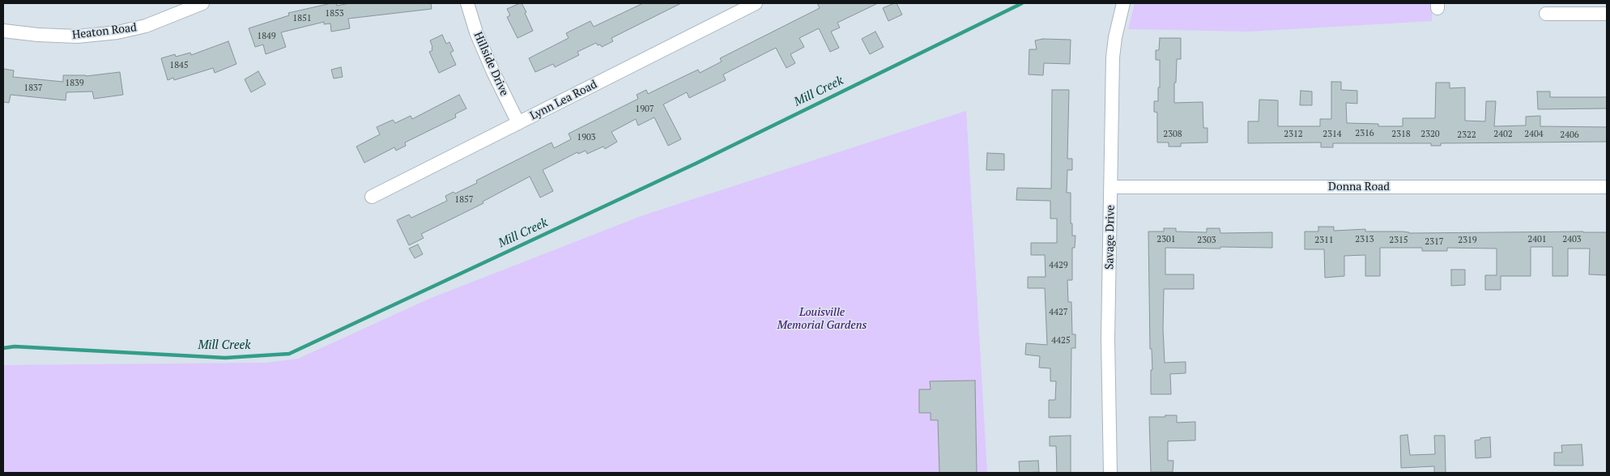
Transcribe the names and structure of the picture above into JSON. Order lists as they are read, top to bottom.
{
  "streets": {
    "street": [
      "Heaton Road",
      "Hillside Drive",
      "Lynn Lea Road",
      "Donna Road",
      "Savage Drive"
    ]
  },
  "crossings": [
    ["Hillside Drive", "Lynn Lea Road"],
    ["Donna Road", "Savage Drive"]
  ],
  "water": ["Mill Creek"],
  "parks": ["Louisville Memorial Gardens"],
  "house_numbers": [
    "1853",
    "1851",
    "1849",
    "1845",
    "1839",
    "1837",
    "1907",
    "2316",
    "2308",
    "2312",
    "2314",
    "2318",
    "2320",
    "2402",
    "2404",
    "2322",
    "2406",
    "1903",
    "1857",
    "2301",
    "2313",
    "2401",
    "2403",
    "2303",
    "2311",
    "2315",
    "2319",
    "2317",
    "4429",
    "4427",
    "4425"
  ]
}
